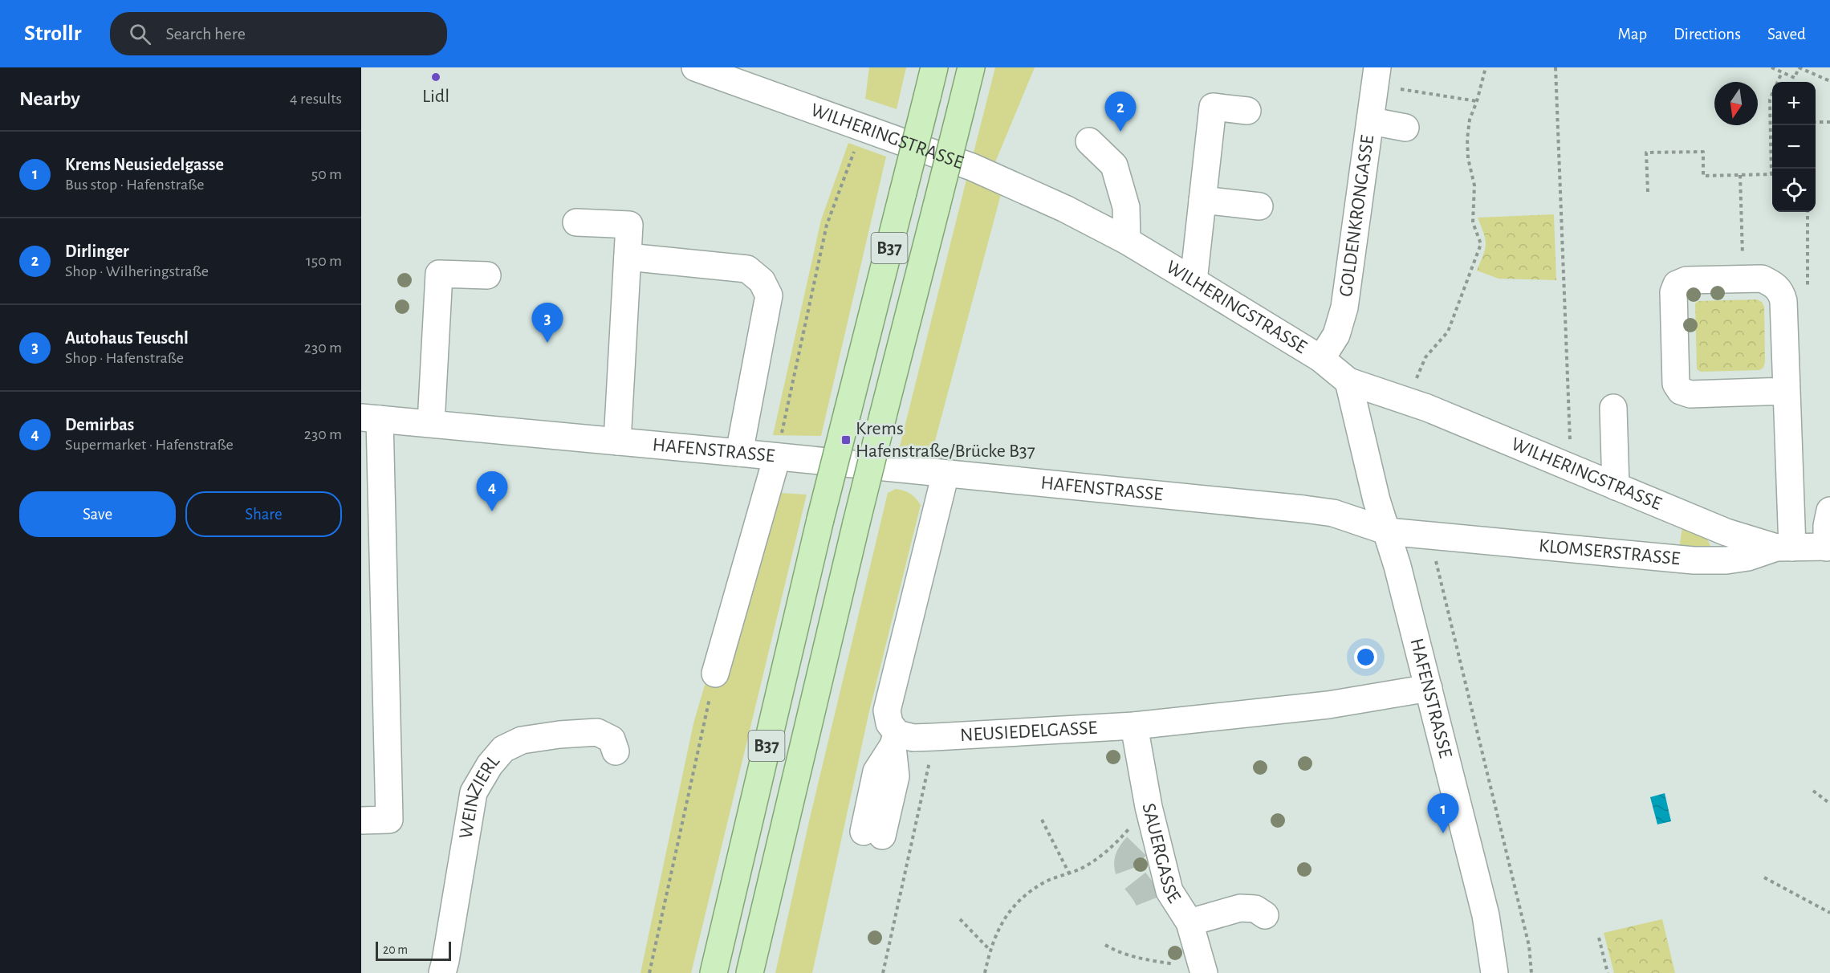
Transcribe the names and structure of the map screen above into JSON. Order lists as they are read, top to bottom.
{
  "streets": {
    "main road": ["B37"],
    "street": [
      "WILHERINGSTRASSE",
      "GOLDENKRONGASSE",
      "HAFENSTRASSE",
      "KLOMSERSTRASSE",
      "NEUSIEDELGASSE",
      "WEINZIERL",
      "SAUERGASSE"
    ]
  },
  "crossings": [
    ["WILHERINGSTRASSE", "GOLDENKRONGASSE"],
    ["WILHERINGSTRASSE", "KLOMSERSTRASSE"],
    ["HAFENSTRASSE", "KLOMSERSTRASSE"],
    ["HAFENSTRASSE", "NEUSIEDELGASSE"],
    ["NEUSIEDELGASSE", "SAUERGASSE"]
  ],
  "places": {
    "other": ["Lidl"],
    "transit": ["Krems Hafenstraße/Brücke B37"]
  },
  "scale_bar": "20 m",
  "north": "bottom",
  "page": {
    "header": "Strollr",
    "search": "Search here",
    "nav": ["Map", "Directions", "Saved"],
    "heading": ["Nearby", "4 results"],
    "map_buttons": ["+", "−"],
    "pins": [
      "2",
      "3",
      "4",
      "1"
    ],
    "list": [
      {
        "mark": "1",
        "name": "Krems Neusiedelgasse",
        "note": "Bus stop · Hafenstraße",
        "value": "50 m"
      },
      {
        "mark": "2",
        "name": "Dirlinger",
        "note": "Shop · Wilheringstraße",
        "value": "150 m"
      },
      {
        "mark": "3",
        "name": "Autohaus Teuschl",
        "note": "Shop · Hafenstraße",
        "value": "230 m"
      },
      {
        "mark": "4",
        "name": "Demirbas",
        "note": "Supermarket · Hafenstraße",
        "value": "230 m"
      }
    ],
    "buttons": ["Save", "Share"],
    "scale": "20 m"
  }
}
